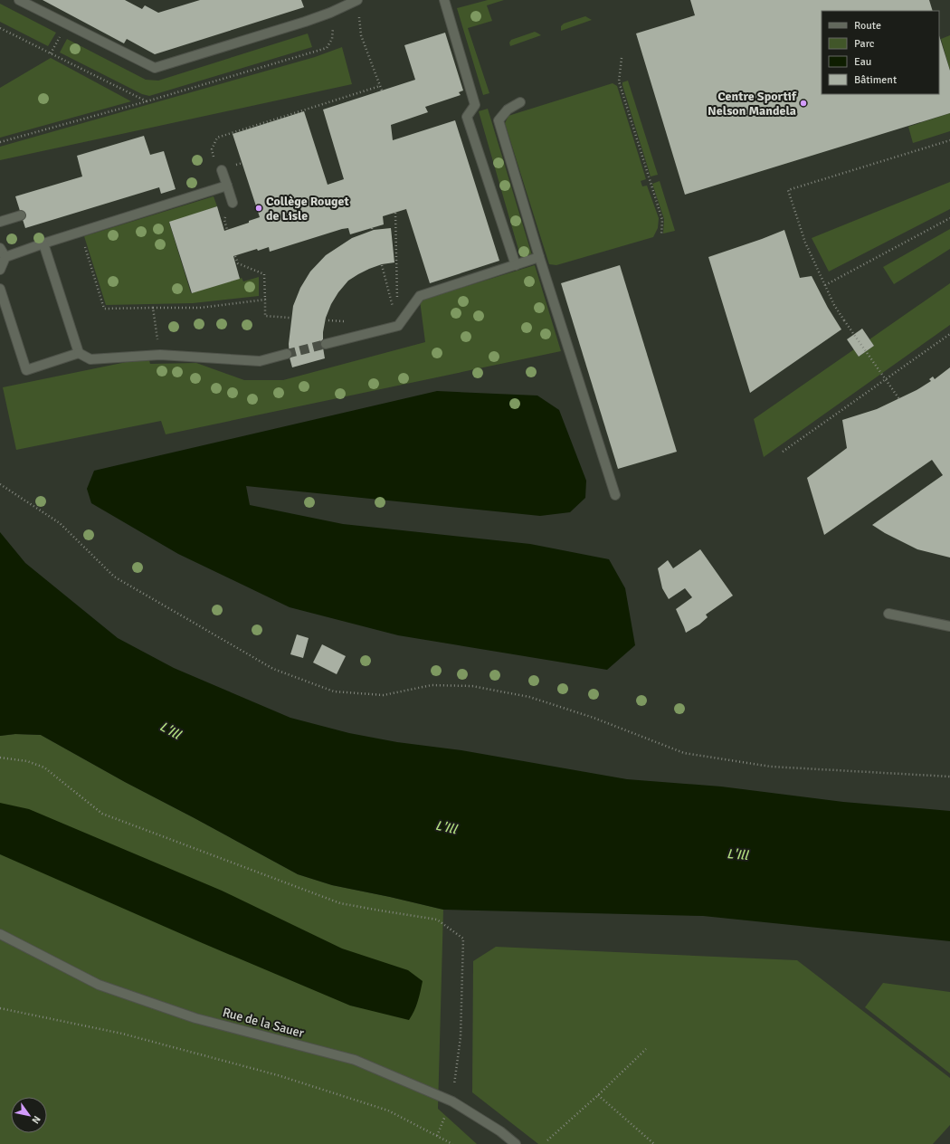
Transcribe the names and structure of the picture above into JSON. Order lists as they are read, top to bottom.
{
  "streets": {
    "street": ["Rue de la Sauer"]
  },
  "water": ["L'Ill"],
  "places": ["Centre Sportif Nelson Mandela", "Collège Rouget de Lisle"],
  "legend": [
    "Route",
    "Parc",
    "Eau",
    "Bâtiment"
  ],
  "north": "bottom right"
}
